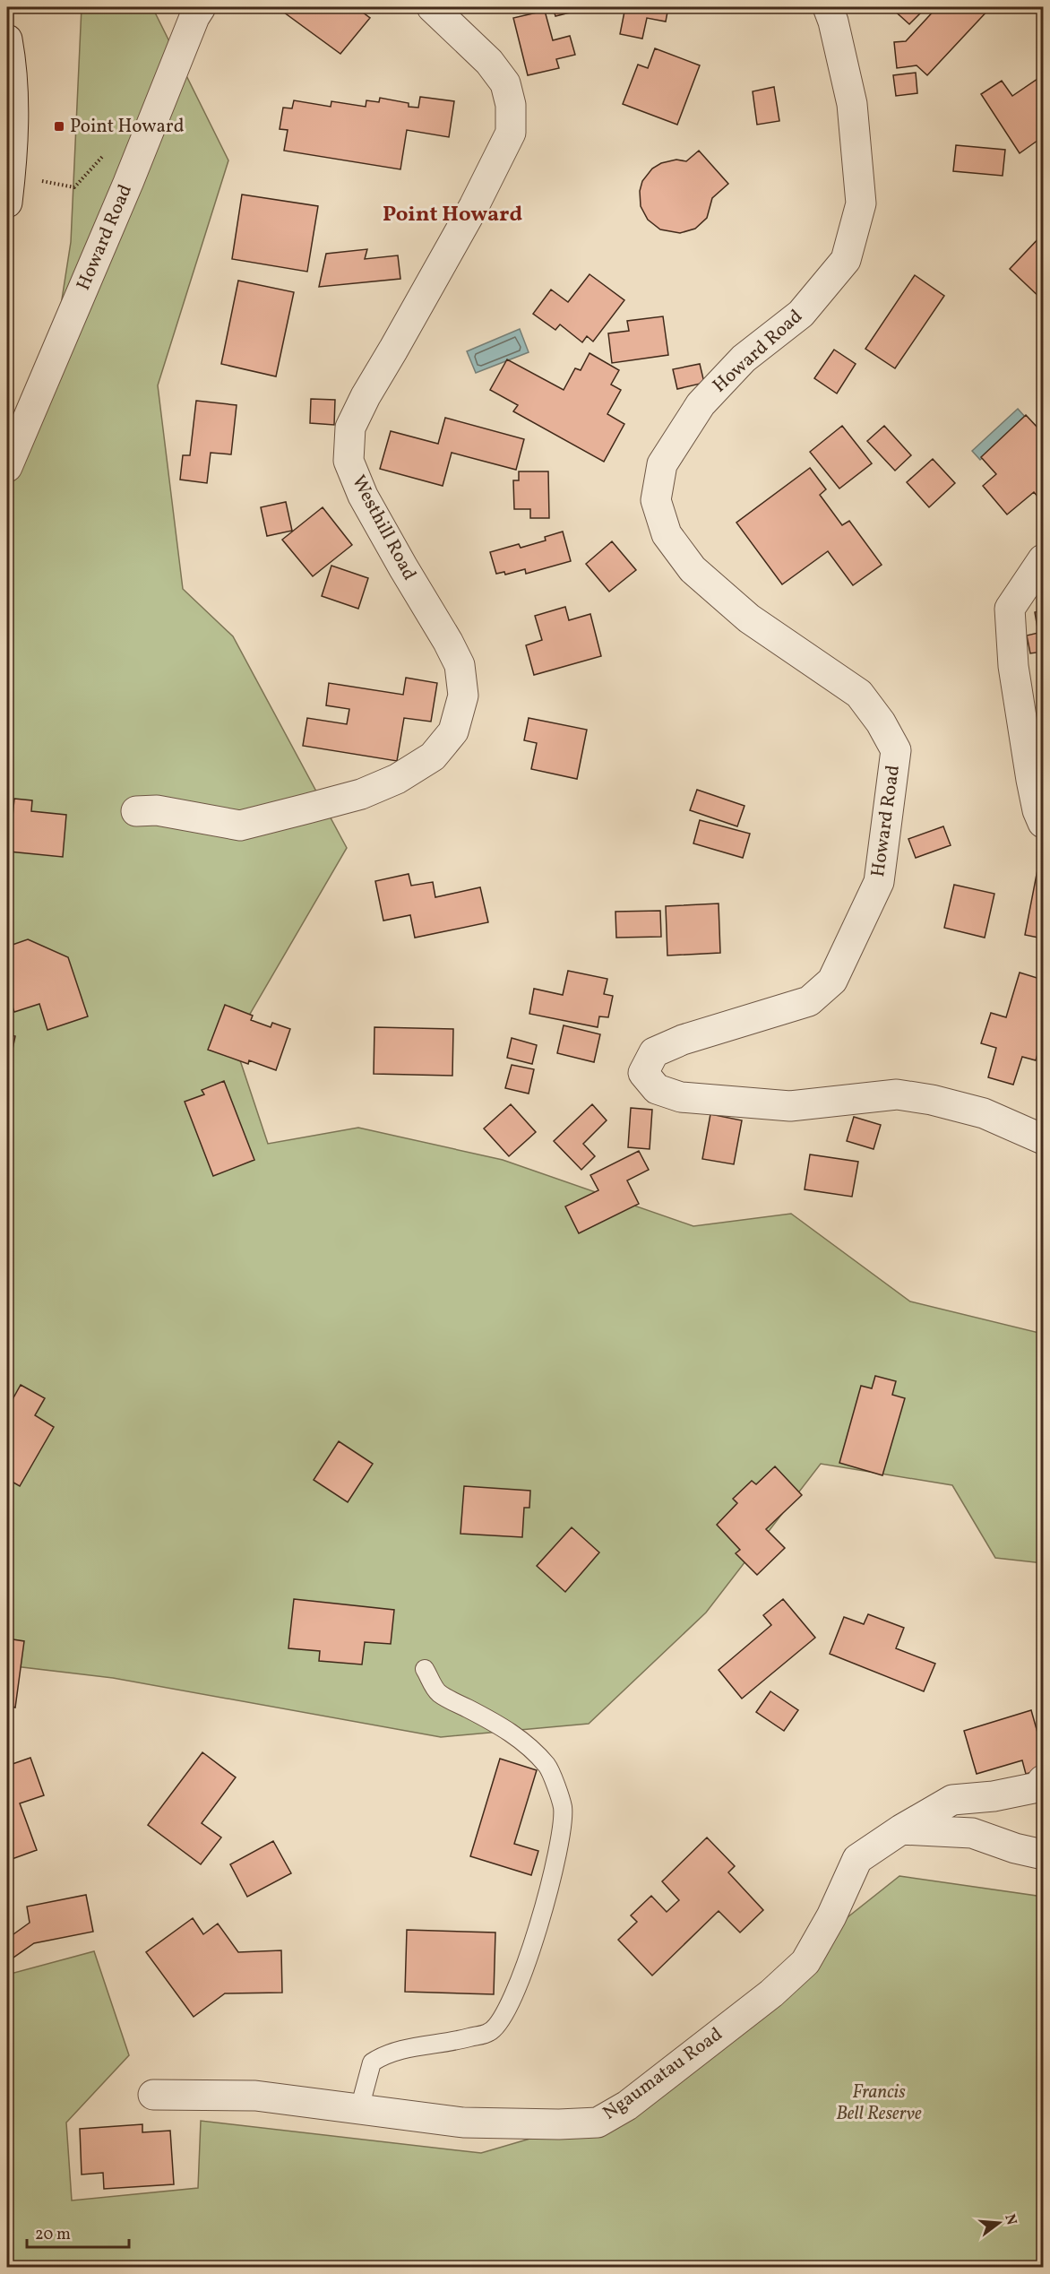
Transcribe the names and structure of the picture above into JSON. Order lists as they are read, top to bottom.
{
  "streets": {
    "street": ["Howard Road", "Westhill Road", "Ngaumatau Road"]
  },
  "districts": ["Point Howard"],
  "parks": ["Francis Bell Reserve"],
  "places": {
    "transit": ["Point Howard"]
  },
  "scale_bar": "20 m",
  "north": "right"
}
